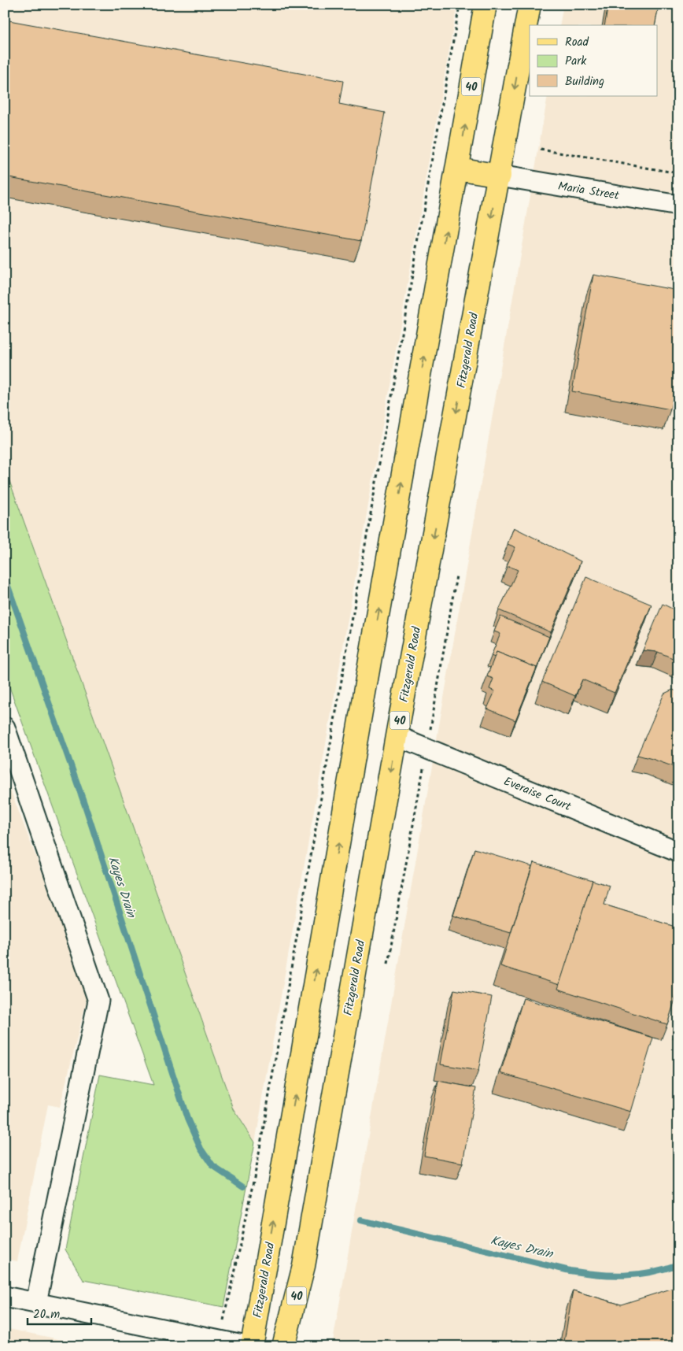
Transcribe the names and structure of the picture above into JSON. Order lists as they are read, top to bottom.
{
  "streets": {
    "main road": ["40", "Fitzgerald Road"],
    "street": ["Maria Street", "Everaise Court"]
  },
  "crossings": [
    ["Maria Street", "Fitzgerald Road"],
    ["Fitzgerald Road", "Everaise Court"]
  ],
  "water": ["Kayes Drain"],
  "legend": ["Road", "Park", "Building"],
  "scale_bar": "20 m"
}
